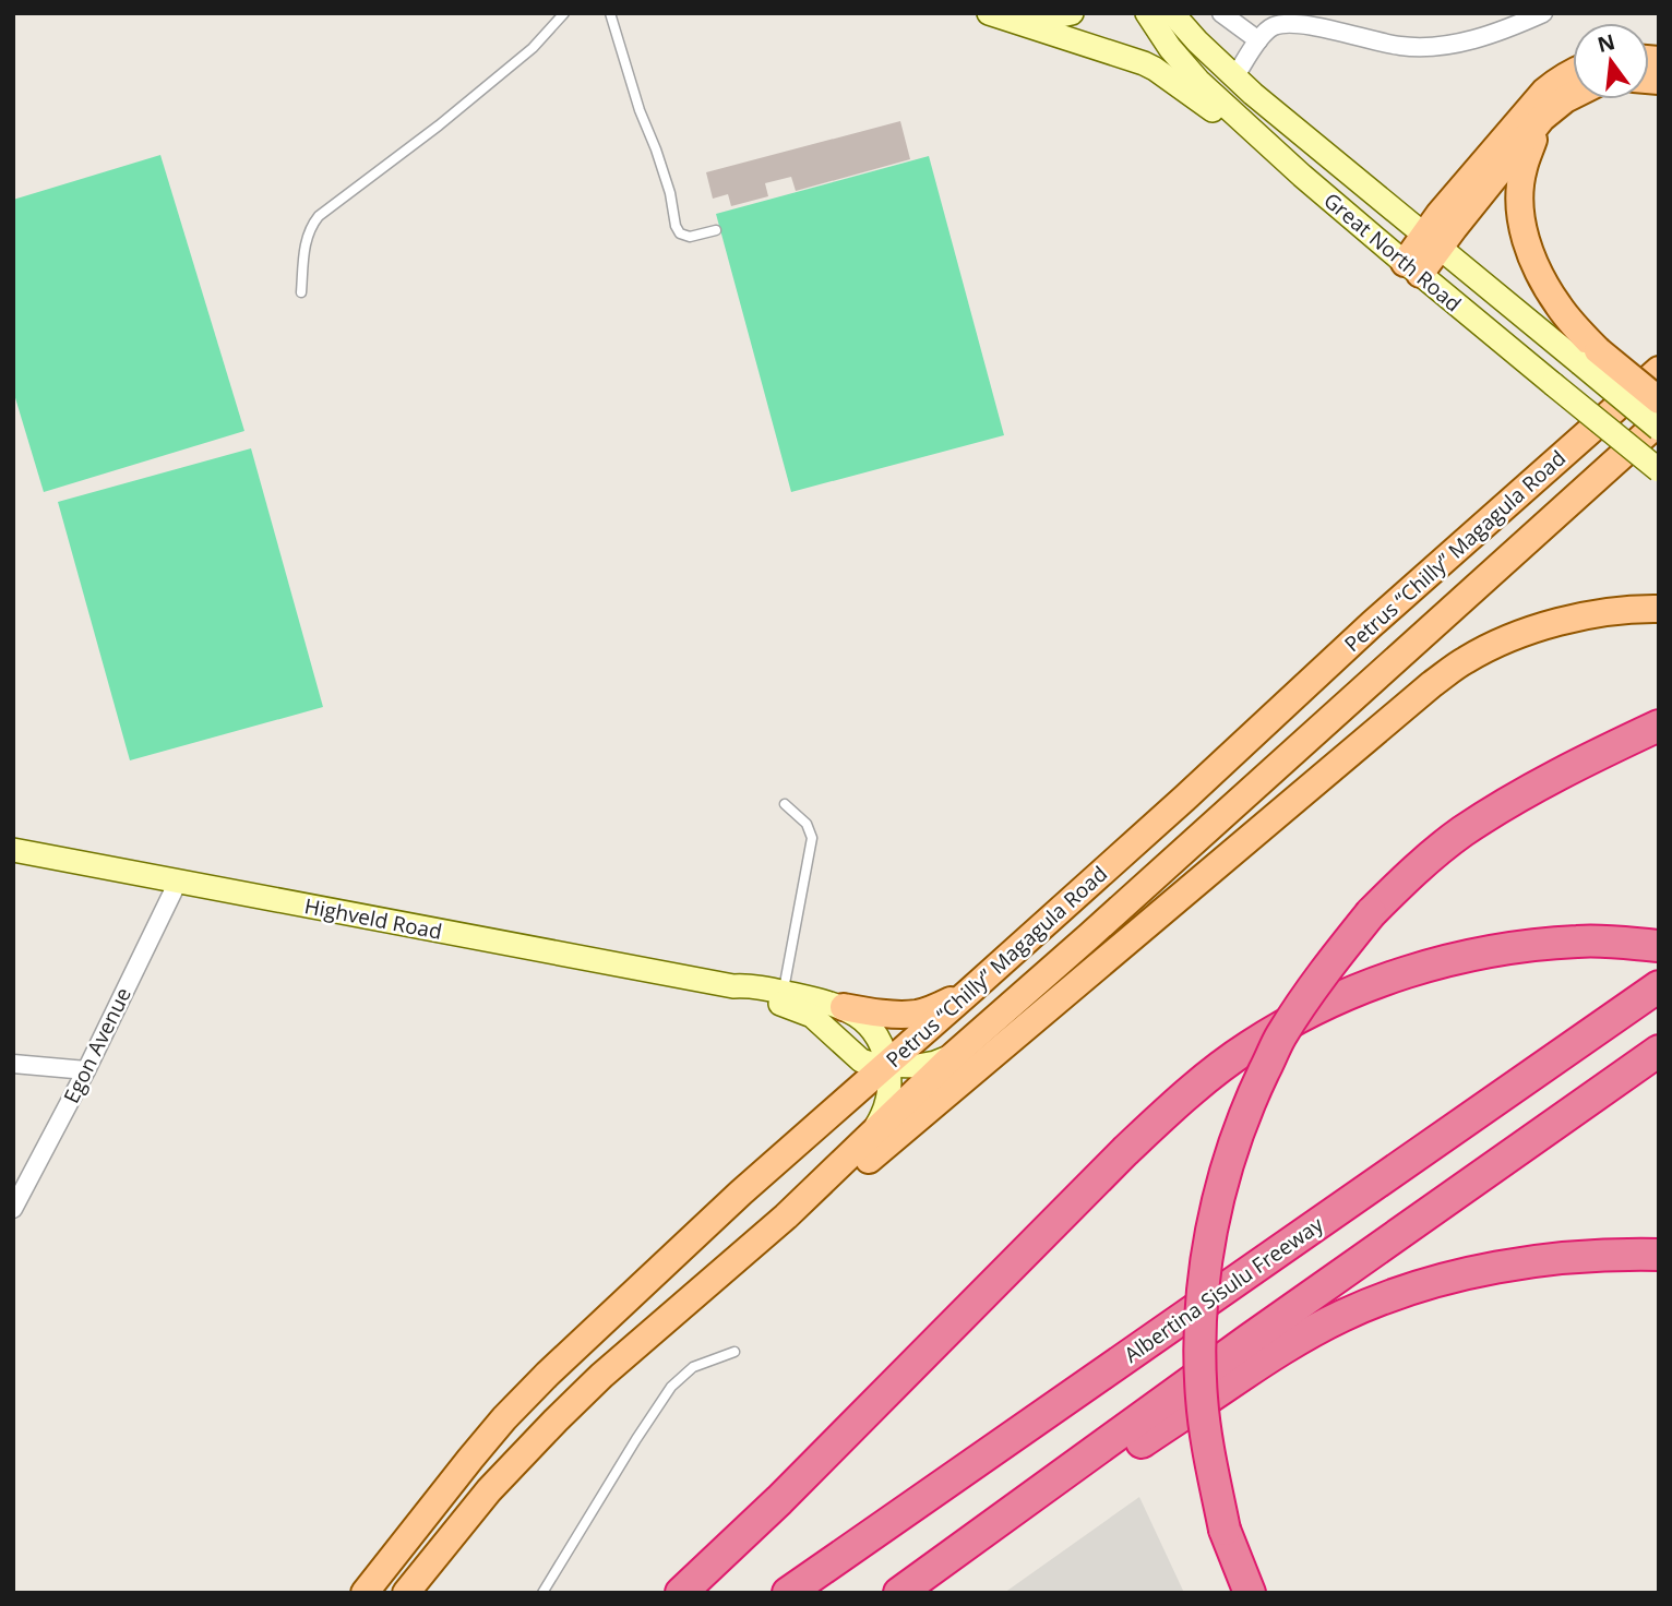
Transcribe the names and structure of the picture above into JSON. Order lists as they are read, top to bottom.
{
  "streets": {
    "highway": ["Albertina Sisulu Freeway"],
    "main road": ["Great North Road", "Petrus “Chilly” Magagula Road", "Highveld Road"],
    "street": ["Egon Avenue"]
  },
  "crossings": [
    ["Petrus “Chilly” Magagula Road", "Highveld Road"],
    ["Highveld Road", "Egon Avenue"]
  ],
  "north": "top"
}
